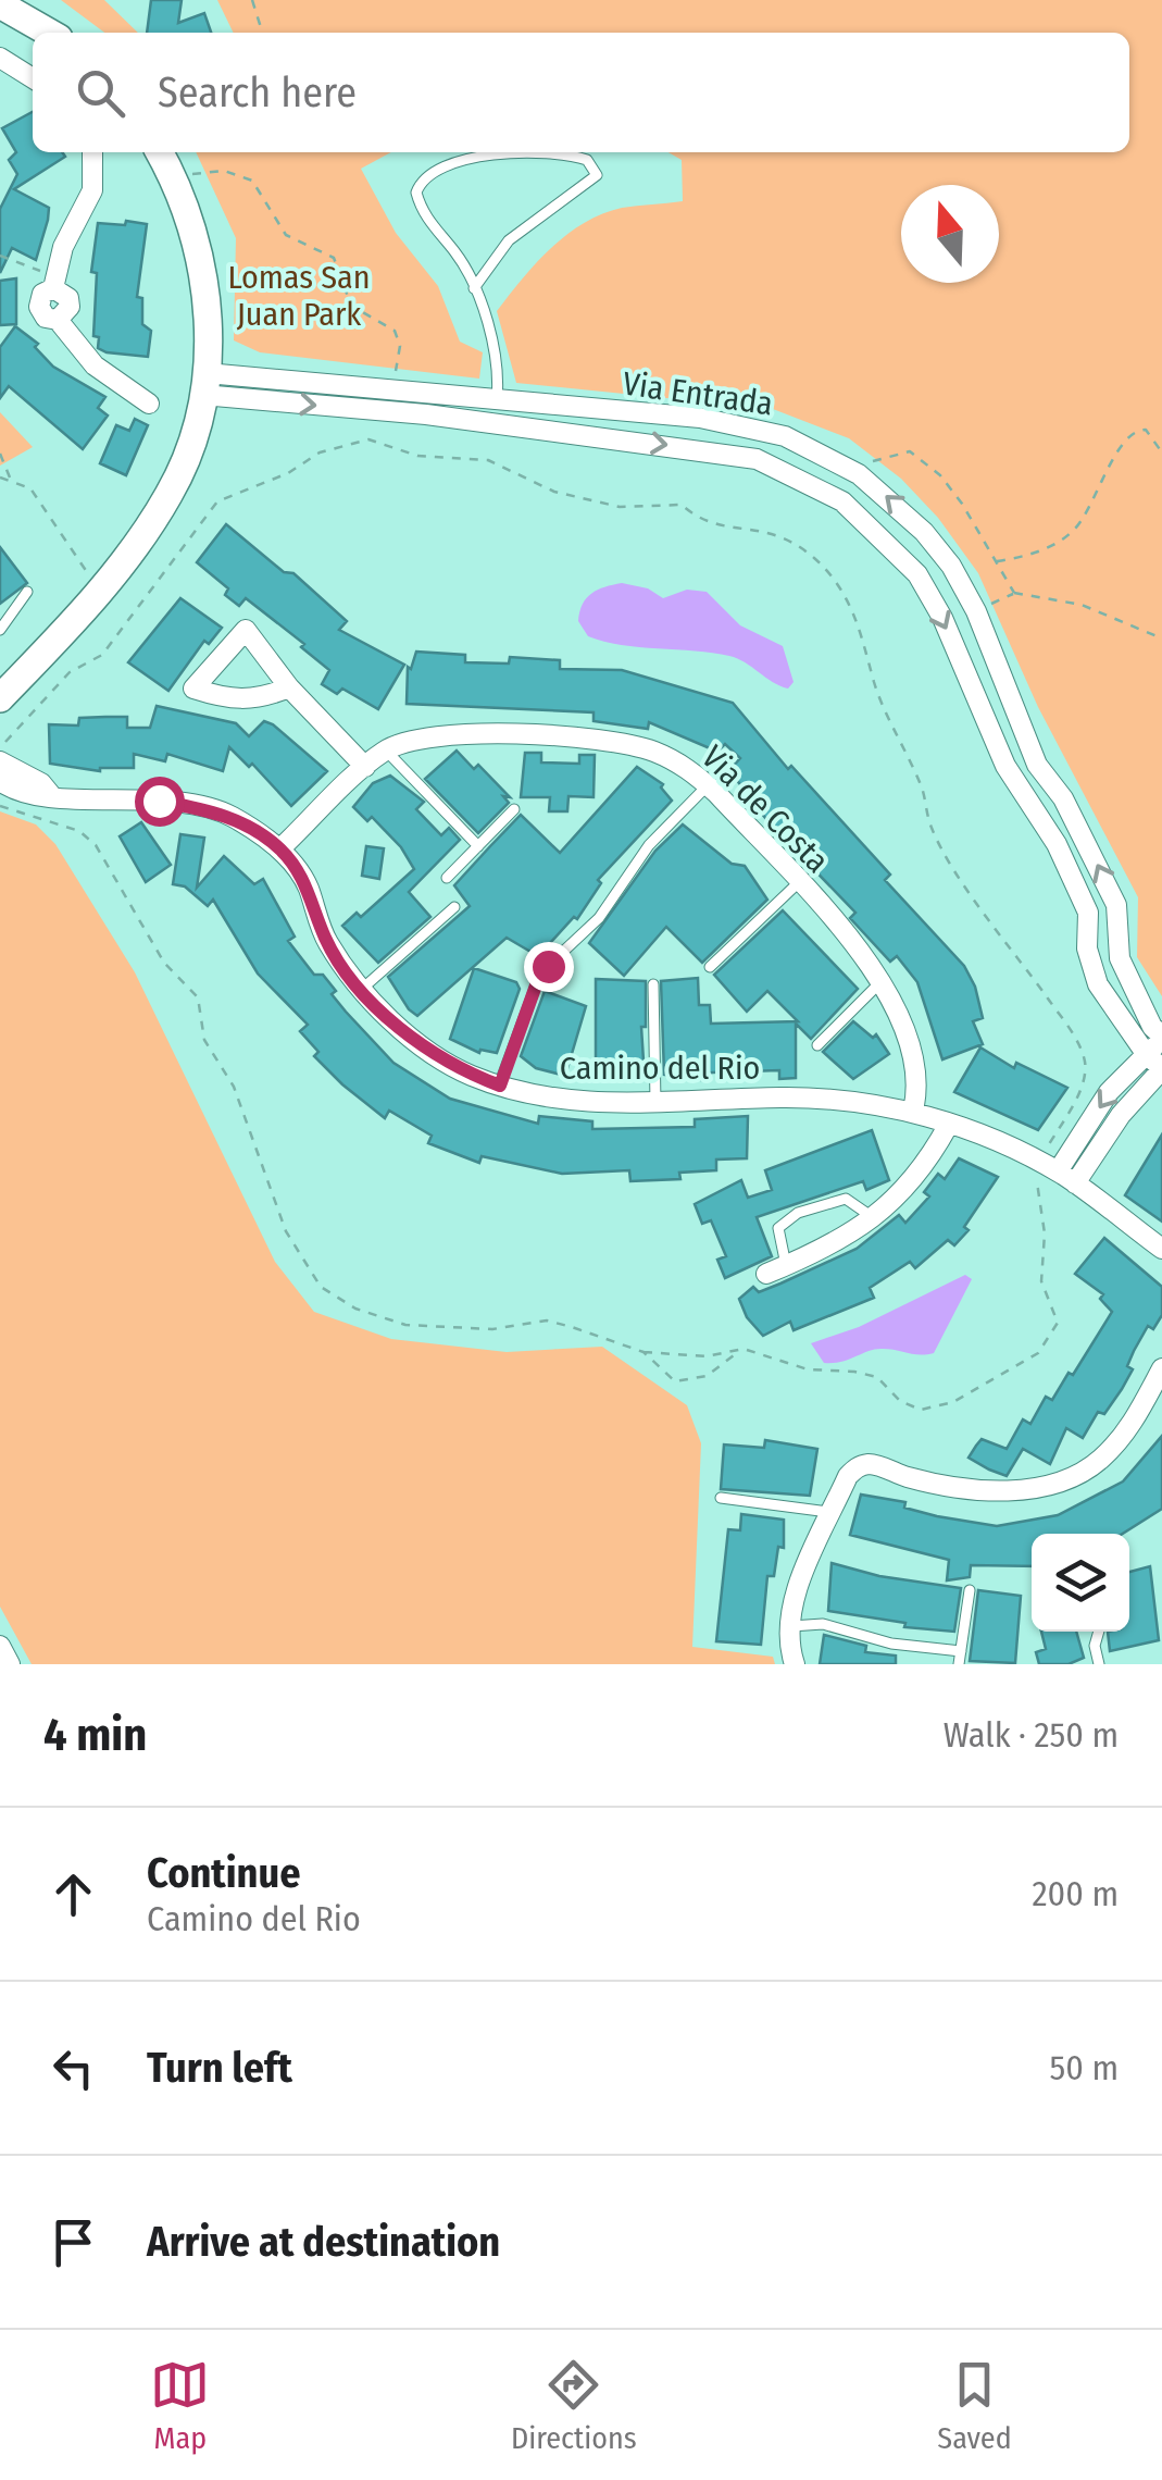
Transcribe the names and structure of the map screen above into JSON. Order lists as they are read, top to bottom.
{
  "streets": {
    "street": ["Via Entrada", "Via de Costa", "Camino del Rio"]
  },
  "crossings": [
    ["Via de Costa", "Camino del Rio"]
  ],
  "parks": ["Lomas San Juan Park"],
  "north": "top",
  "page": {
    "search": "Search here",
    "heading": ["4 min", "Walk · 250 m"],
    "list": [
      ["Continue", "Camino del Rio", "200 m"],
      ["Turn left", "50 m"],
      "Arrive at destination"
    ],
    "nav": ["Map", "Directions", "Saved"]
  }
}
